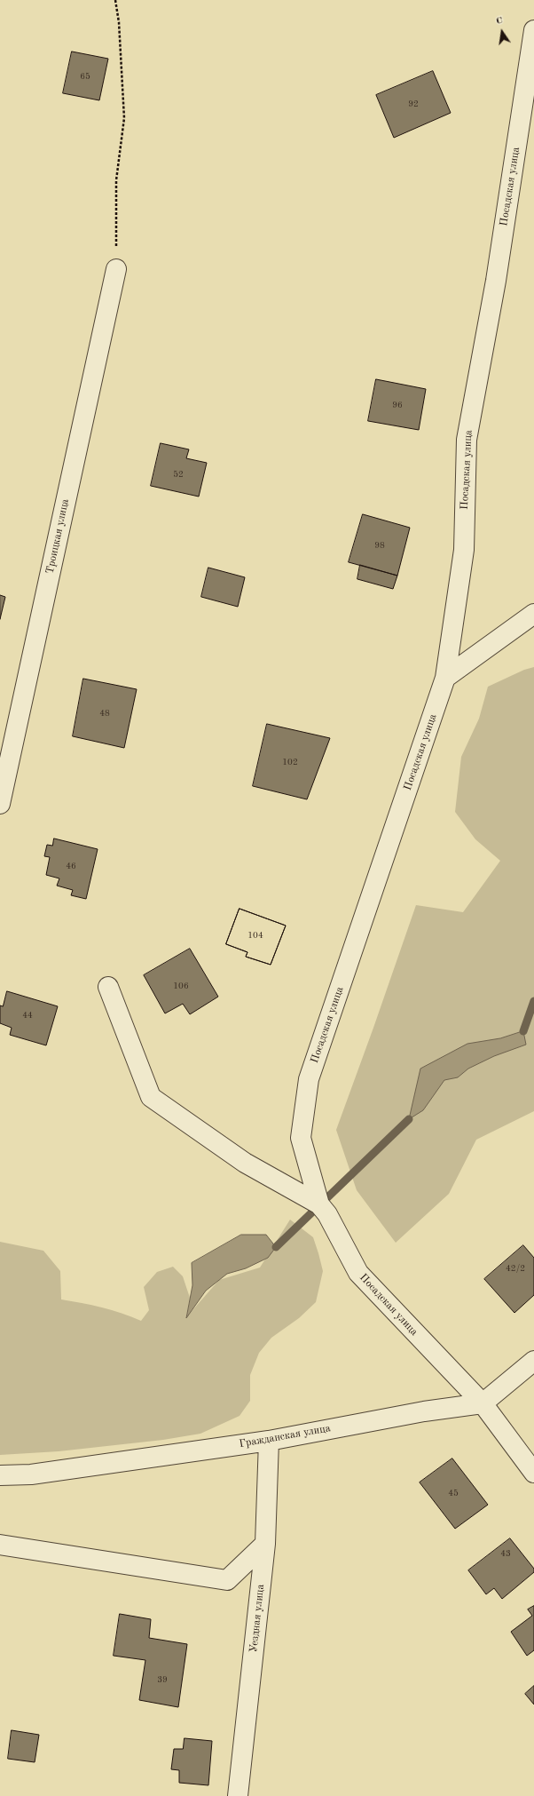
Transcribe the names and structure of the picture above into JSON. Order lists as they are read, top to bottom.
{
  "streets": {
    "street": [
      "Посадская улица",
      "Троицкая улица",
      "Гражданская улица",
      "Уездная улица"
    ]
  },
  "crossings": [
    ["Посадская улица", "Гражданская улица"],
    ["Гражданская улица", "Уездная улица"]
  ],
  "house_numbers": [
    "65",
    "92",
    "96",
    "52",
    "98",
    "48",
    "102",
    "46",
    "104",
    "106",
    "44",
    "42/2",
    "45",
    "43",
    "39"
  ],
  "north": "top"
}
